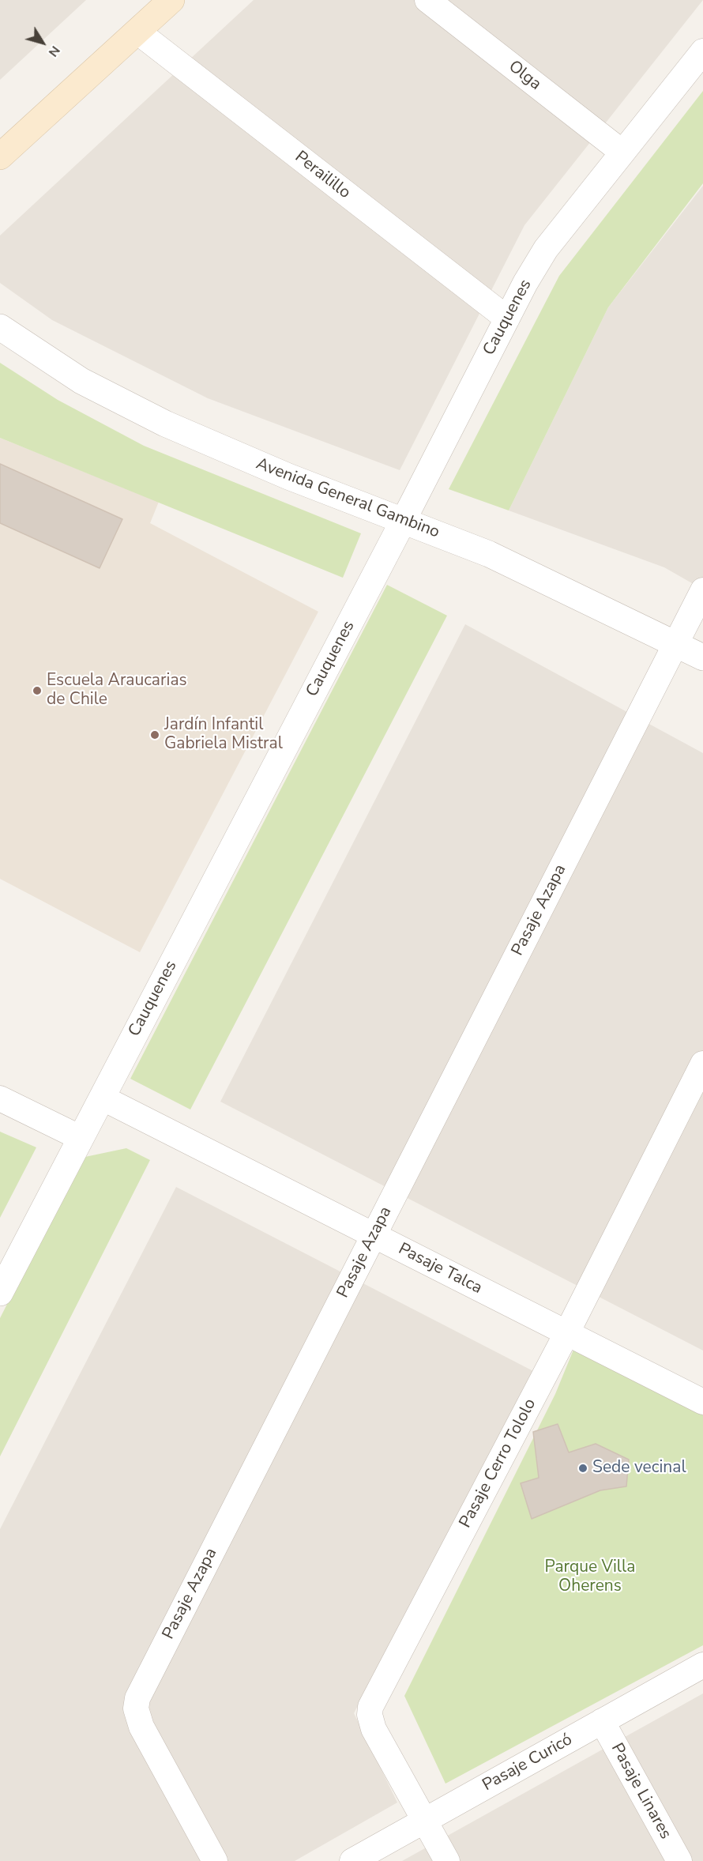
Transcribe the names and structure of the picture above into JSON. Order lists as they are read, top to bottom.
{
  "streets": {
    "street": [
      "Olga",
      "Perailillo",
      "Cauquenes",
      "Avenida General Gambino",
      "Pasaje Azapa",
      "Pasaje Talca",
      "Pasaje Cerro Tololo",
      "Pasaje Curicó",
      "Pasaje Linares"
    ]
  },
  "crossings": [
    ["Olga", "Cauquenes"],
    ["Perailillo", "Cauquenes"],
    ["Cauquenes", "Avenida General Gambino"],
    ["Cauquenes", "Pasaje Talca"],
    ["Avenida General Gambino", "Pasaje Azapa"],
    ["Pasaje Azapa", "Pasaje Talca"],
    ["Pasaje Talca", "Pasaje Cerro Tololo"],
    ["Pasaje Cerro Tololo", "Pasaje Curicó"],
    ["Pasaje Curicó", "Pasaje Linares"]
  ],
  "parks": ["Parque Villa Oherens"],
  "places": ["Escuela Araucarias de Chile", "Jardín Infantil Gabriela Mistral", "Sede vecinal"],
  "north": "bottom right"
}
